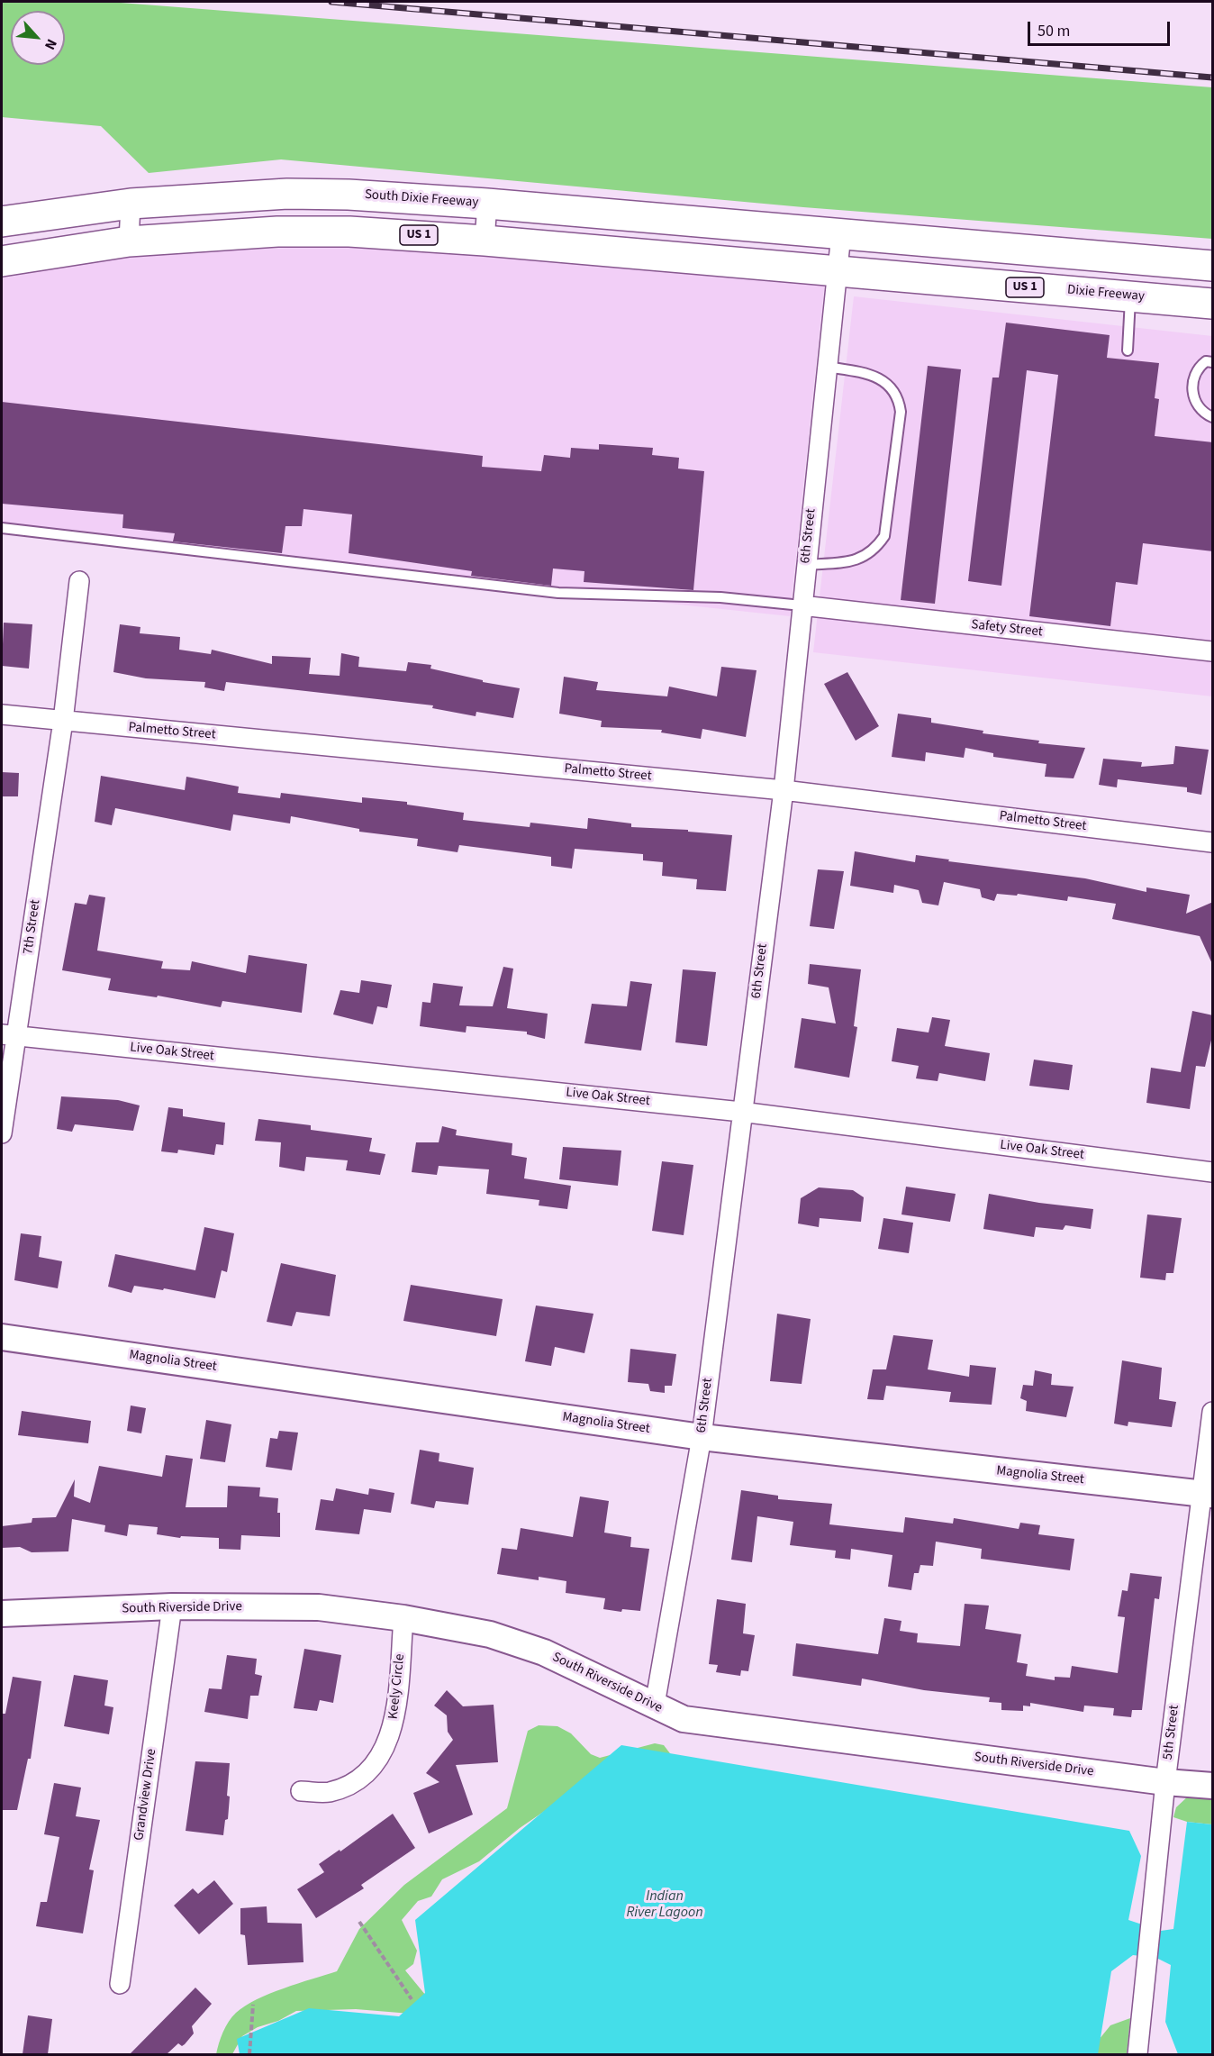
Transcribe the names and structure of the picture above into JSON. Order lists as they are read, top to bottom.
{
  "streets": {
    "main road": ["South Dixie Freeway", "US 1", "Dixie Freeway"],
    "street": [
      "6th Street",
      "Safety Street",
      "Palmetto Street",
      "7th Street",
      "Live Oak Street",
      "Magnolia Street",
      "South Riverside Drive",
      "Keely Circle",
      "5th Street",
      "Grandview Drive"
    ]
  },
  "crossings": [
    ["South Dixie Freeway", "6th Street"],
    ["US 1", "Dixie Freeway"],
    ["US 1", "6th Street"],
    ["Dixie Freeway", "6th Street"],
    ["6th Street", "Safety Street"],
    ["6th Street", "Palmetto Street"],
    ["6th Street", "Live Oak Street"],
    ["6th Street", "Magnolia Street"],
    ["6th Street", "South Riverside Drive"],
    ["Palmetto Street", "7th Street"],
    ["7th Street", "Live Oak Street"],
    ["Magnolia Street", "5th Street"],
    ["South Riverside Drive", "Keely Circle"],
    ["South Riverside Drive", "5th Street"],
    ["South Riverside Drive", "Grandview Drive"]
  ],
  "water": ["Indian River Lagoon"],
  "scale_bar": "50 m",
  "north": "bottom right"
}
